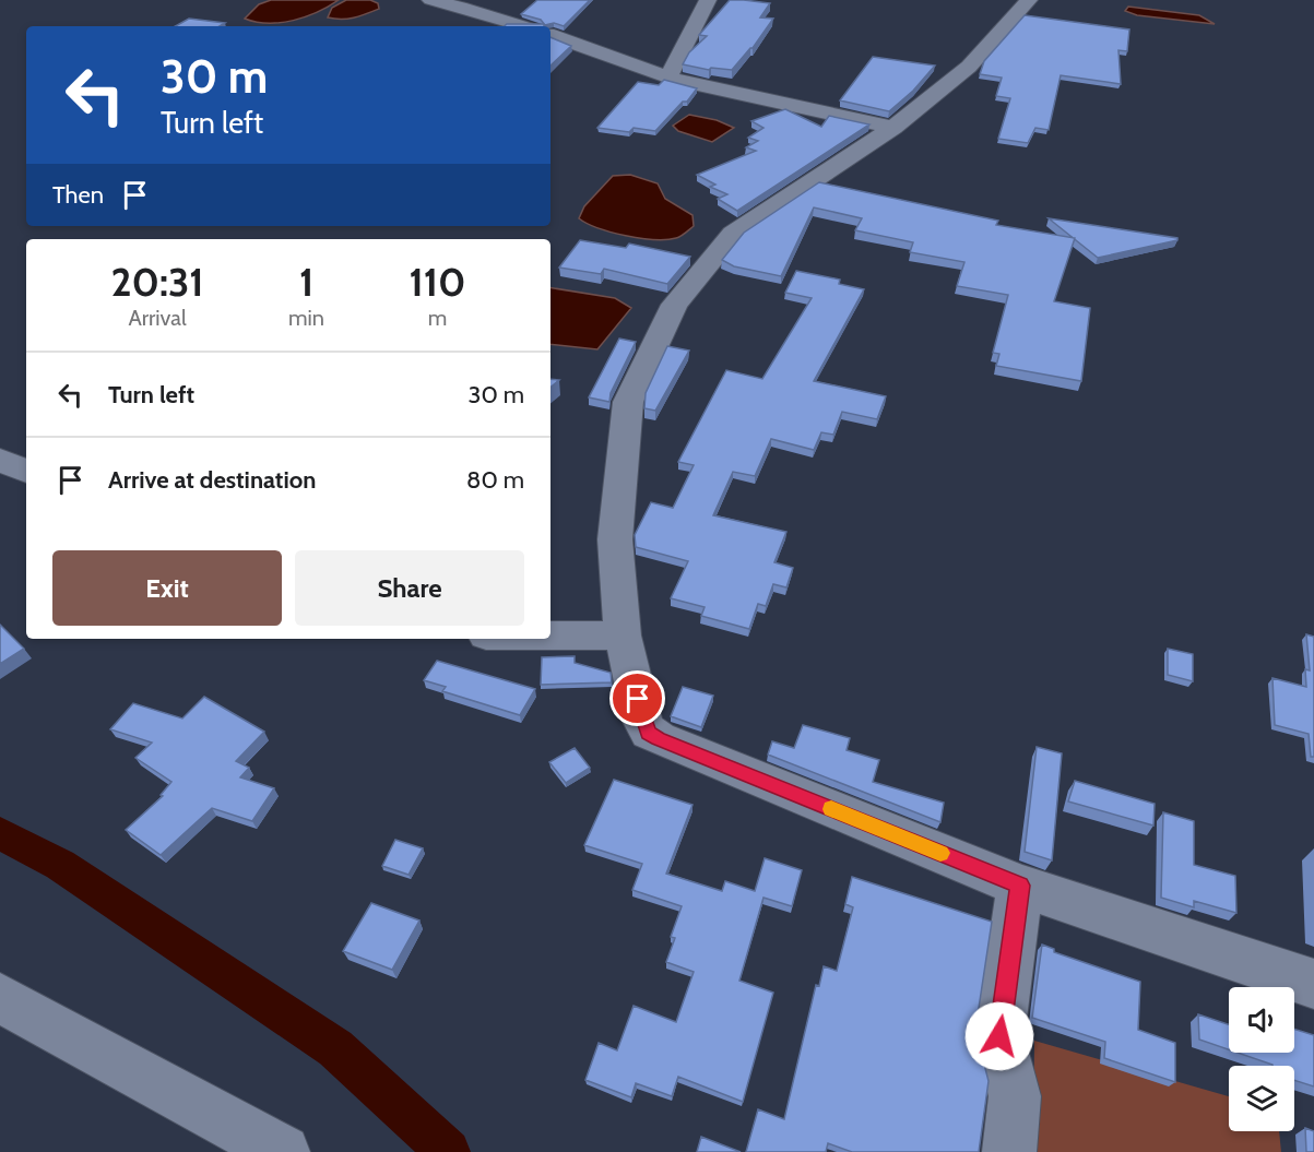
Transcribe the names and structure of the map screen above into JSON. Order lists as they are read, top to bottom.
{
  "page": {
    "turn": ["30 m", "Turn left"],
    "then": "Then",
    "eta": [
      "20:31",
      "Arrival",
      "1",
      "min",
      "110",
      "m"
    ],
    "list": [
      {
        "name": "Turn left",
        "value": "30 m"
      },
      {
        "name": "Arrive at destination",
        "value": "80 m"
      }
    ],
    "buttons": ["Exit", "Share"]
  }
}
